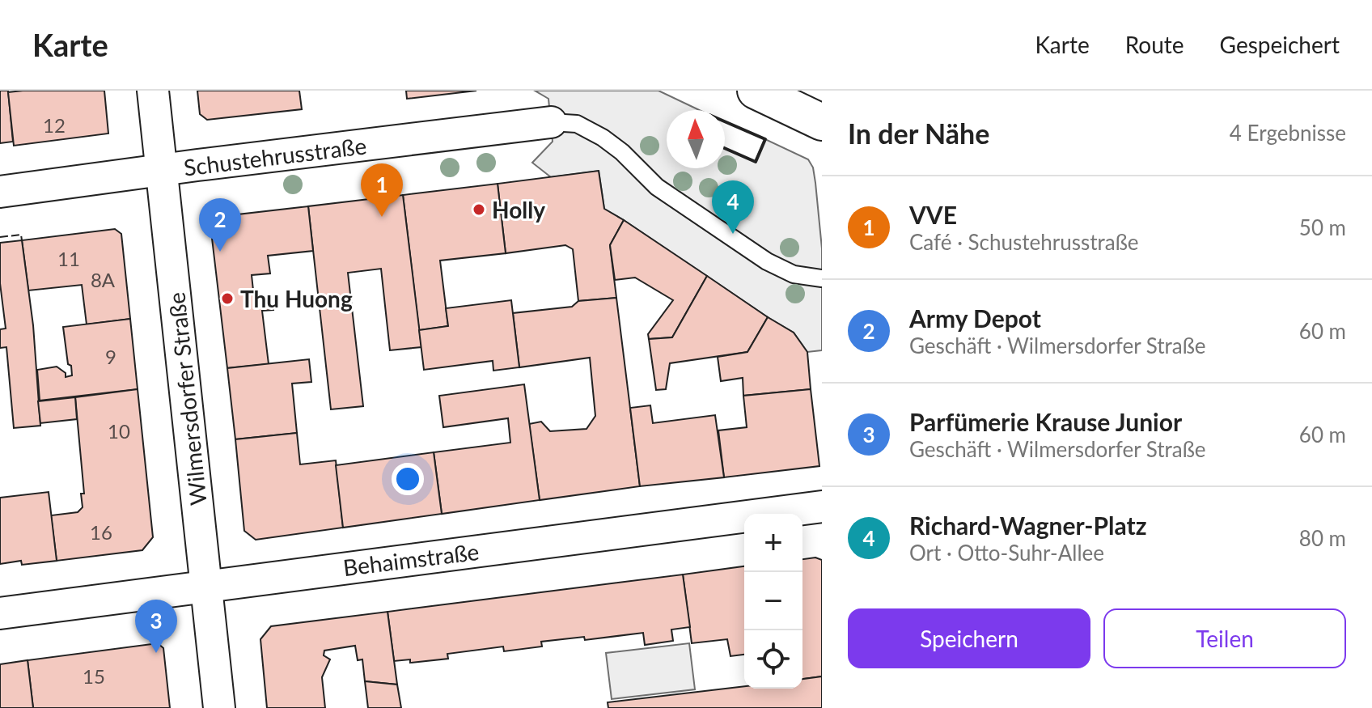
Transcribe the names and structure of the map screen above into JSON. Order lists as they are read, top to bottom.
{
  "streets": {
    "street": ["Schustehrusstraße", "Wilmersdorfer Straße", "Behaimstraße"]
  },
  "crossings": [
    ["Schustehrusstraße", "Wilmersdorfer Straße"],
    ["Wilmersdorfer Straße", "Behaimstraße"]
  ],
  "places": ["Holly", "Thu Huong"],
  "house_numbers": [
    "12",
    "11",
    "8A",
    "9",
    "10",
    "16",
    "15"
  ],
  "north": "top",
  "page": {
    "header": "Karte",
    "nav": ["Karte", "Route", "Gespeichert"],
    "heading": ["In der Nähe", "4 Ergebnisse"],
    "pins": [
      "1",
      "4",
      "2",
      "3"
    ],
    "list": [
      {
        "mark": "1",
        "name": "VVE",
        "note": "Café · Schustehrusstraße",
        "value": "50 m"
      },
      {
        "mark": "2",
        "name": "Army Depot",
        "note": "Geschäft · Wilmersdorfer Straße",
        "value": "60 m"
      },
      {
        "mark": "3",
        "name": "Parfümerie Krause Junior",
        "note": "Geschäft · Wilmersdorfer Straße",
        "value": "60 m"
      },
      {
        "mark": "4",
        "name": "Richard-Wagner-Platz",
        "note": "Ort · Otto-Suhr-Allee",
        "value": "80 m"
      }
    ],
    "map_buttons": ["+", "−"],
    "buttons": ["Speichern", "Teilen"]
  }
}
